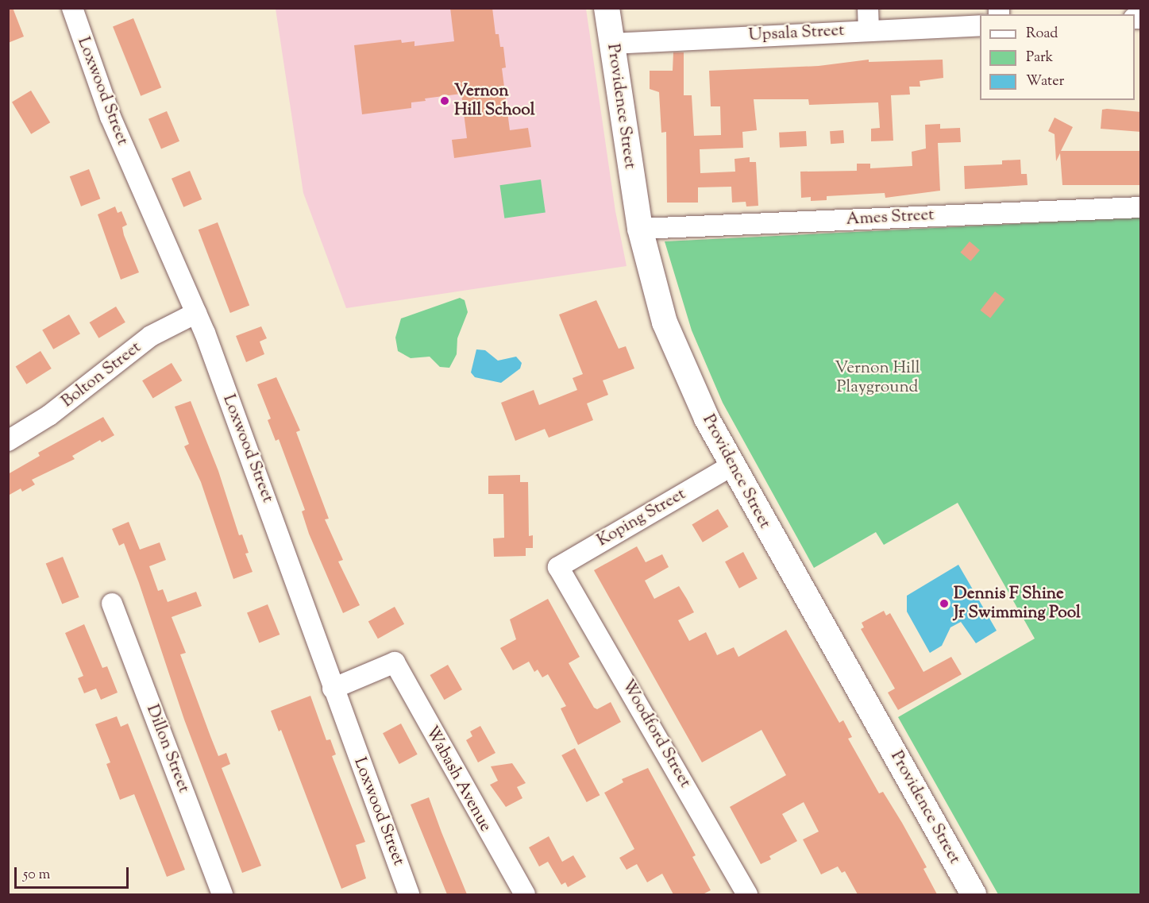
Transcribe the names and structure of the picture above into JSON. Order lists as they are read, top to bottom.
{
  "streets": {
    "main road": ["Providence Street"],
    "street": [
      "Upsala Street",
      "Loxwood Street",
      "Ames Street",
      "Bolton Street",
      "Koping Street",
      "Woodford Street",
      "Dillon Street",
      "Wabash Avenue"
    ]
  },
  "crossings": [
    ["Upsala Street", "Providence Street"],
    ["Loxwood Street", "Bolton Street"],
    ["Loxwood Street", "Wabash Avenue"],
    ["Providence Street", "Ames Street"],
    ["Providence Street", "Koping Street"],
    ["Koping Street", "Woodford Street"]
  ],
  "parks": ["Vernon Hill Playground"],
  "places": ["Vernon Hill School", "Dennis F Shine Jr Swimming Pool"],
  "legend": ["Road", "Park", "Water"],
  "scale_bar": "50 m"
}
